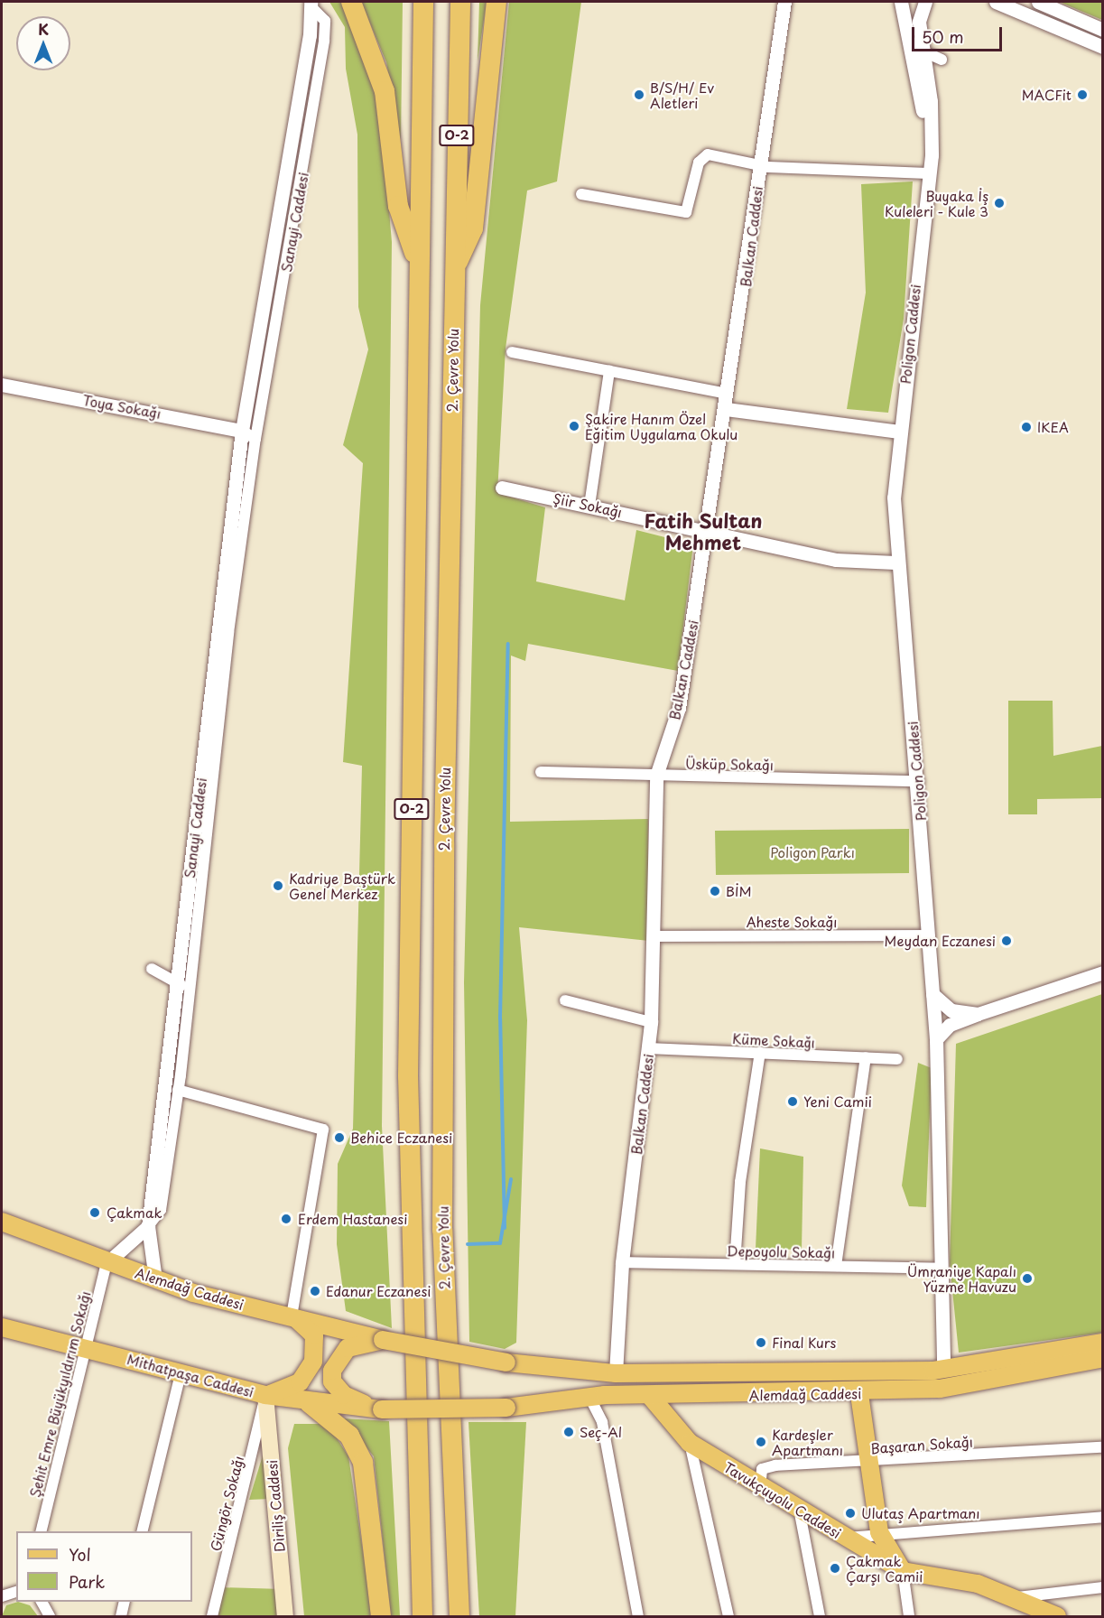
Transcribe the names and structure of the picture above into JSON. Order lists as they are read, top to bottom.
{
  "streets": {
    "highway": ["O-2", "2. Çevre Yolu"],
    "main road": [
      "Alemdağ Caddesi",
      "Mithatpaşa Caddesi",
      "Tavukçuyolu Caddesi",
      "Diriliş Caddesi"
    ],
    "street": [
      "Sanayi Caddesi",
      "Balkan Caddesi",
      "Poligon Caddesi",
      "Toya Sokağı",
      "Şiir Sokağı",
      "Üsküp Sokağı",
      "Aheste Sokağı",
      "Küme Sokağı",
      "Depoyolu Sokağı",
      "Şehit Emre Büyükyıldırım Sokağı",
      "Başaran Sokağı",
      "Güngör Sokağı"
    ]
  },
  "crossings": [
    ["Sanayi Caddesi", "Toya Sokağı"],
    ["Sanayi Caddesi", "Alemdağ Caddesi"],
    ["Sanayi Caddesi", "Şehit Emre Büyükyıldırım Sokağı"],
    ["Balkan Caddesi", "Şiir Sokağı"],
    ["Balkan Caddesi", "Üsküp Sokağı"],
    ["Balkan Caddesi", "Aheste Sokağı"],
    ["Balkan Caddesi", "Küme Sokağı"],
    ["Balkan Caddesi", "Depoyolu Sokağı"],
    ["Balkan Caddesi", "Alemdağ Caddesi"],
    ["Poligon Caddesi", "Şiir Sokağı"],
    ["Poligon Caddesi", "Üsküp Sokağı"],
    ["Poligon Caddesi", "Aheste Sokağı"],
    ["Poligon Caddesi", "Depoyolu Sokağı"],
    ["Poligon Caddesi", "Alemdağ Caddesi"],
    ["Alemdağ Caddesi", "Mithatpaşa Caddesi"],
    ["Alemdağ Caddesi", "Şehit Emre Büyükyıldırım Sokağı"],
    ["Alemdağ Caddesi", "Tavukçuyolu Caddesi"],
    ["Mithatpaşa Caddesi", "Şehit Emre Büyükyıldırım Sokağı"],
    ["Mithatpaşa Caddesi", "Güngör Sokağı"],
    ["Mithatpaşa Caddesi", "Diriliş Caddesi"],
    ["Başaran Sokağı", "Tavukçuyolu Caddesi"],
    ["Güngör Sokağı", "Diriliş Caddesi"]
  ],
  "districts": ["Fatih Sultan Mehmet"],
  "parks": ["Poligon Parkı"],
  "places": [
    "B/S/H/ Ev Aletleri",
    "MACFit",
    "Buyaka İş Kuleleri - Kule 3",
    "Şakire Hanım Özel Eğitim Uygulama Okulu",
    "IKEA",
    "Kadriye Baştürk Genel Merkez",
    "BİM",
    "Meydan Eczanesi",
    "Yeni Camii",
    "Behice Eczanesi",
    "Çakmak",
    "Erdem Hastanesi",
    "Ümraniye Kapalı Yüzme Havuzu",
    "Edanur Eczanesi",
    "Final Kurs",
    "Seç-Al",
    "Kardeşler Apartmanı",
    "Ulutaş Apartmanı",
    "Çakmak Çarşı Camii"
  ],
  "legend": ["Yol", "Park"],
  "scale_bar": "50 m",
  "north": "top"
}
